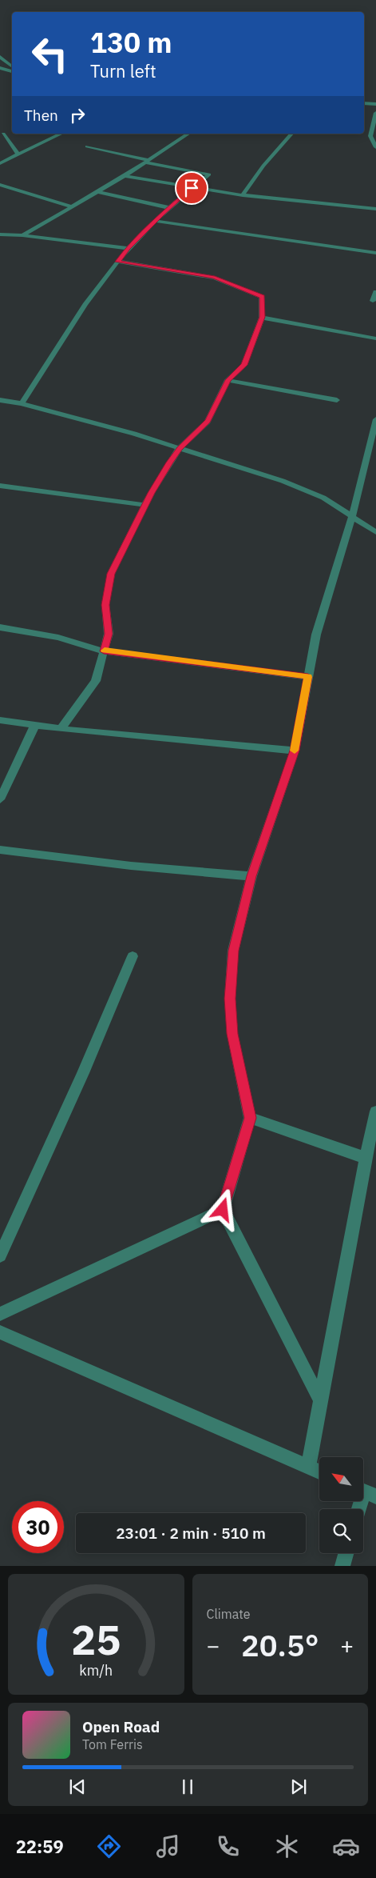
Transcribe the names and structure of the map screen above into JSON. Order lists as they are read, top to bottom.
{
  "north": "top left",
  "page": {
    "turn": ["130 m", "Turn left"],
    "then": "Then",
    "limit": "30",
    "trip": "23:01 · 2 min · 510 m",
    "tile": "Climate",
    "heat": ["−", "20.5°", "+"],
    "song": ["Open Road", "Tom Ferris"],
    "tabs": "22:59",
    "gauge": ["25", "km/h"]
  }
}
